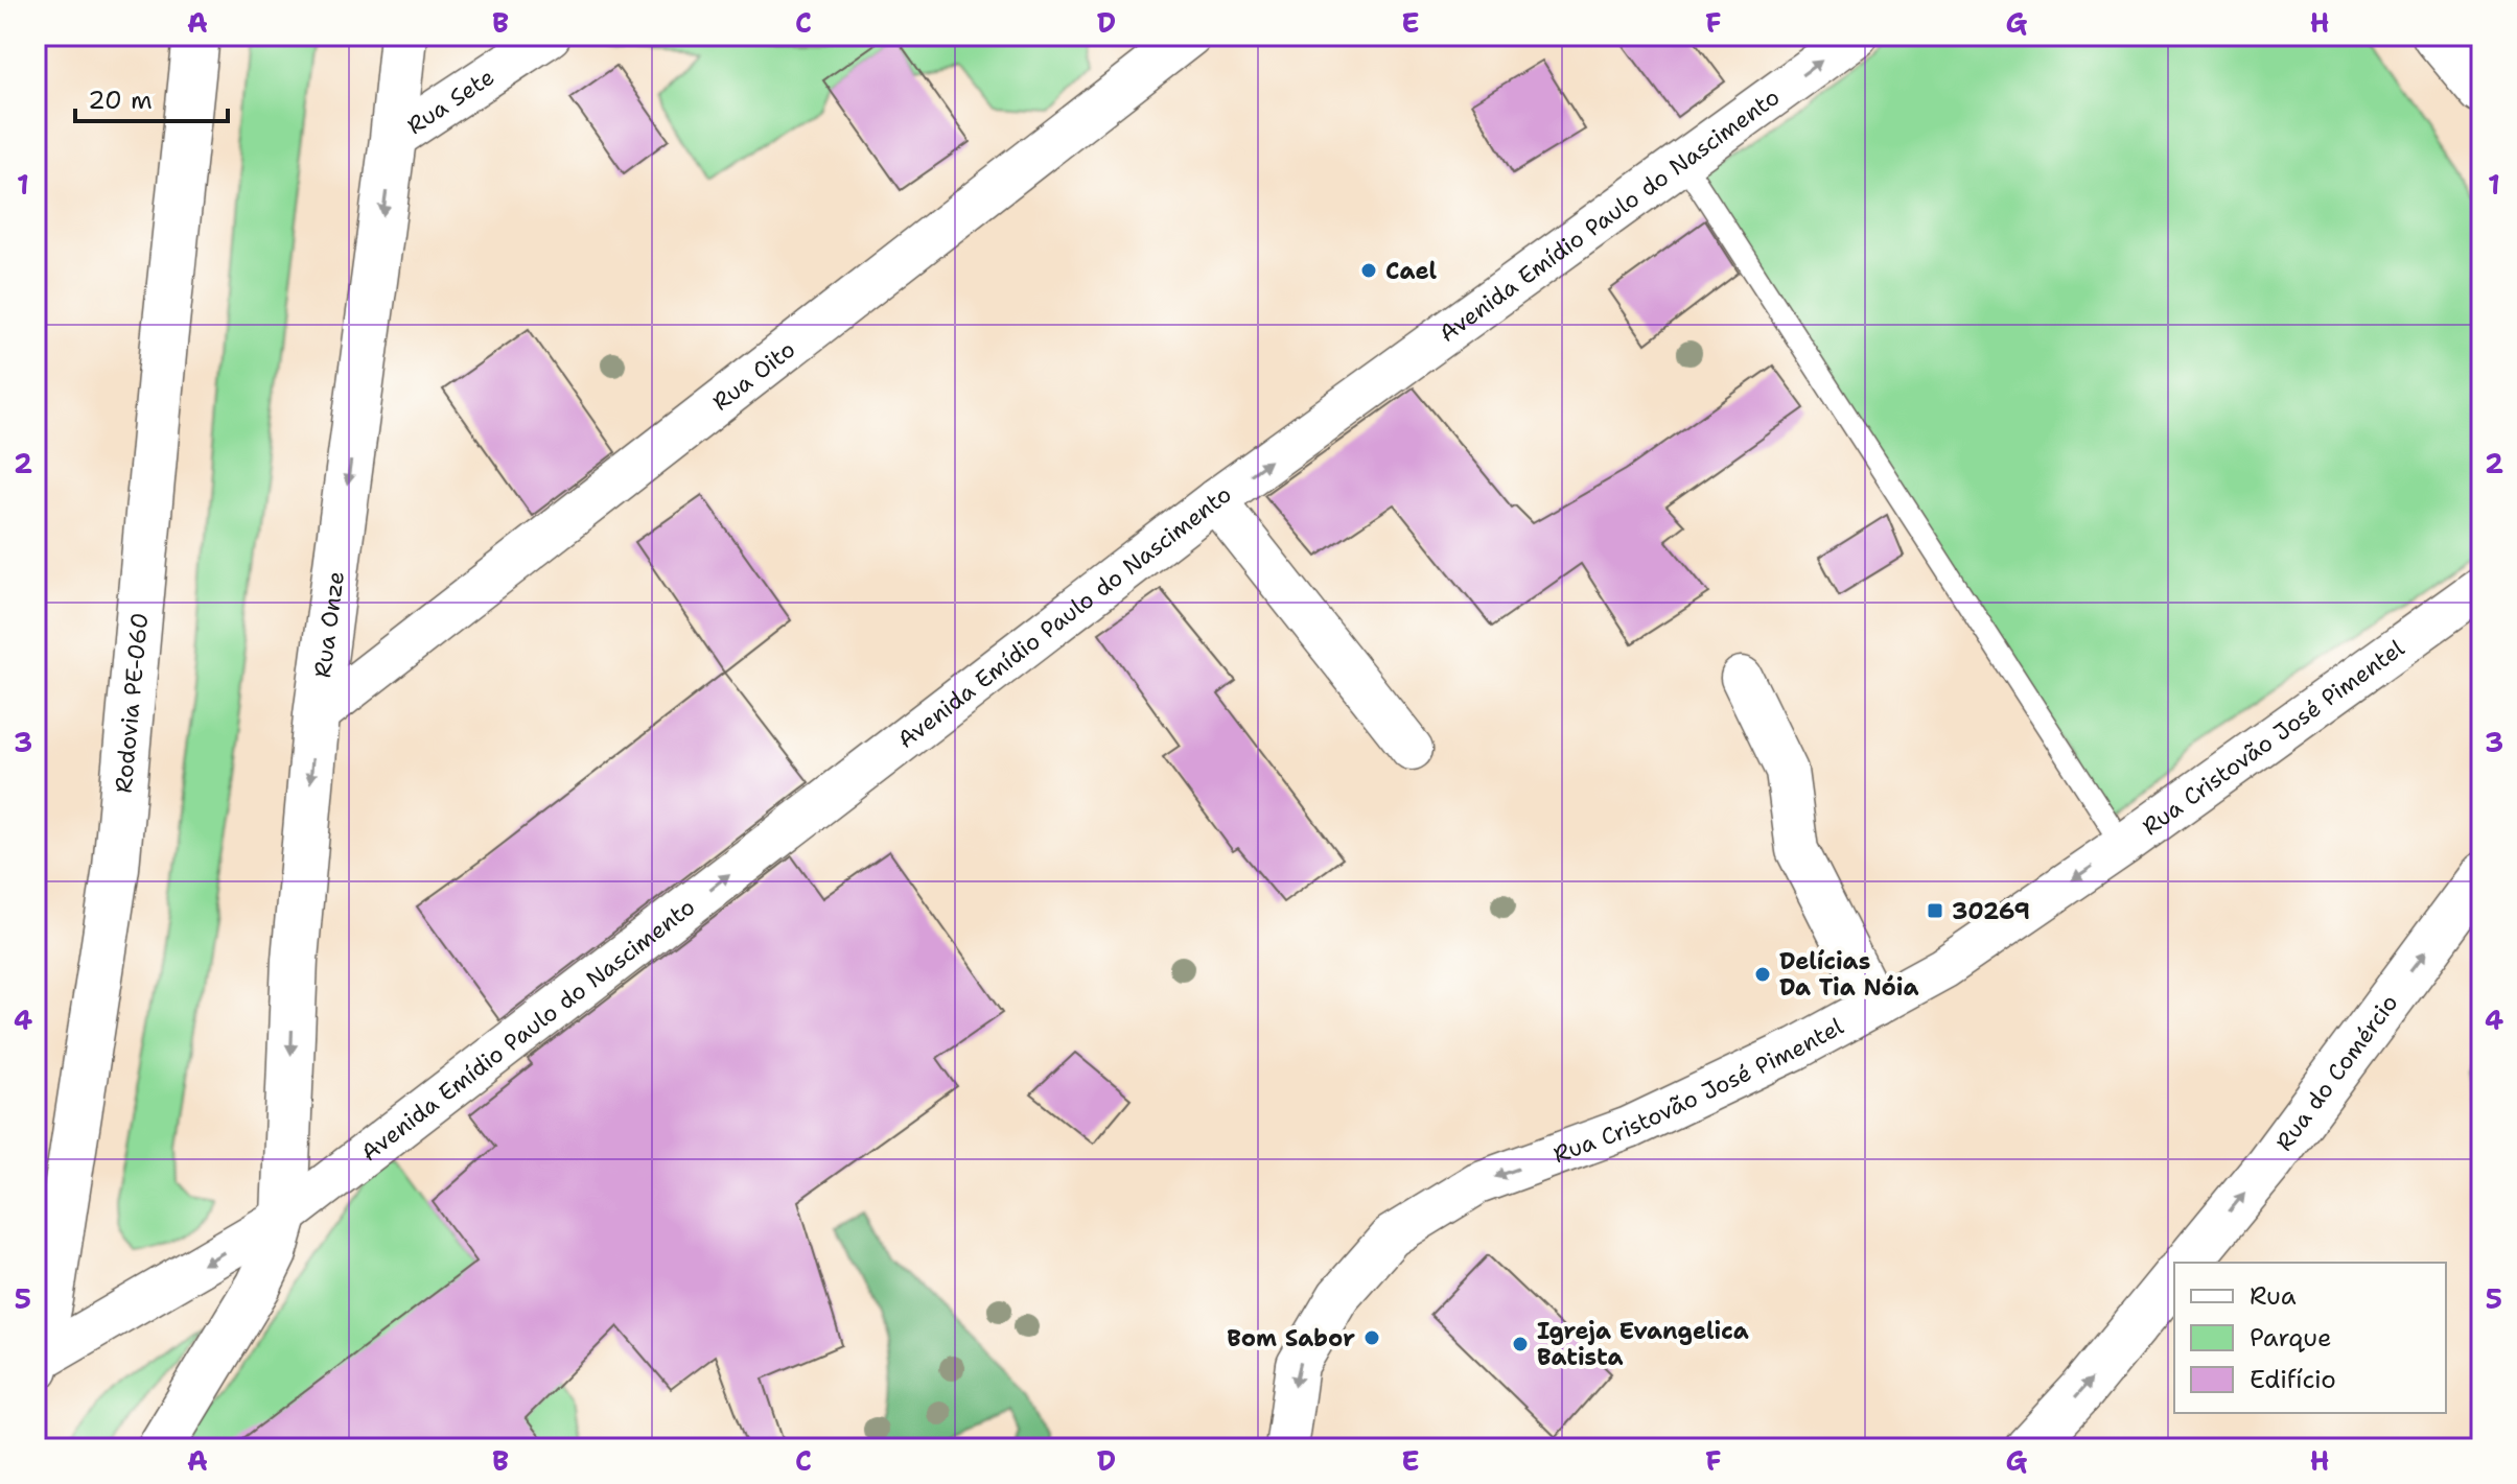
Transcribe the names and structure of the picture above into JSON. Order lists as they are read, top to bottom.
{
  "streets": {
    "street": [
      "Rua Sete",
      "Avenida Emídio Paulo do Nascimento",
      "Rua Oito",
      "Rua Onze",
      "Rodovia PE-060",
      "Rua Cristovão José Pimentel",
      "Rua do Comércio"
    ]
  },
  "crossings": [
    ["Rua Sete", "Rua Onze"],
    ["Avenida Emídio Paulo do Nascimento", "Rua Onze"],
    ["Avenida Emídio Paulo do Nascimento", "Rodovia PE-060"],
    ["Rua Oito", "Rua Onze"]
  ],
  "one_way": ["Rua Onze", "Rua Cristovão José Pimentel", "Rua do Comércio"],
  "places": {
    "other": [
      "Cael",
      "Delícias Da Tia Nóia",
      "Bom Sabor",
      "Igreja Evangelica Batista"
    ],
    "transit": ["30269"]
  },
  "legend": ["Rua", "Parque", "Edifício"],
  "scale_bar": "20 m",
  "grid": {
    "columns": [
      "A",
      "B",
      "C",
      "D",
      "E",
      "F",
      "G",
      "H"
    ],
    "rows": [
      "1",
      "2",
      "3",
      "4",
      "5"
    ]
  }
}
